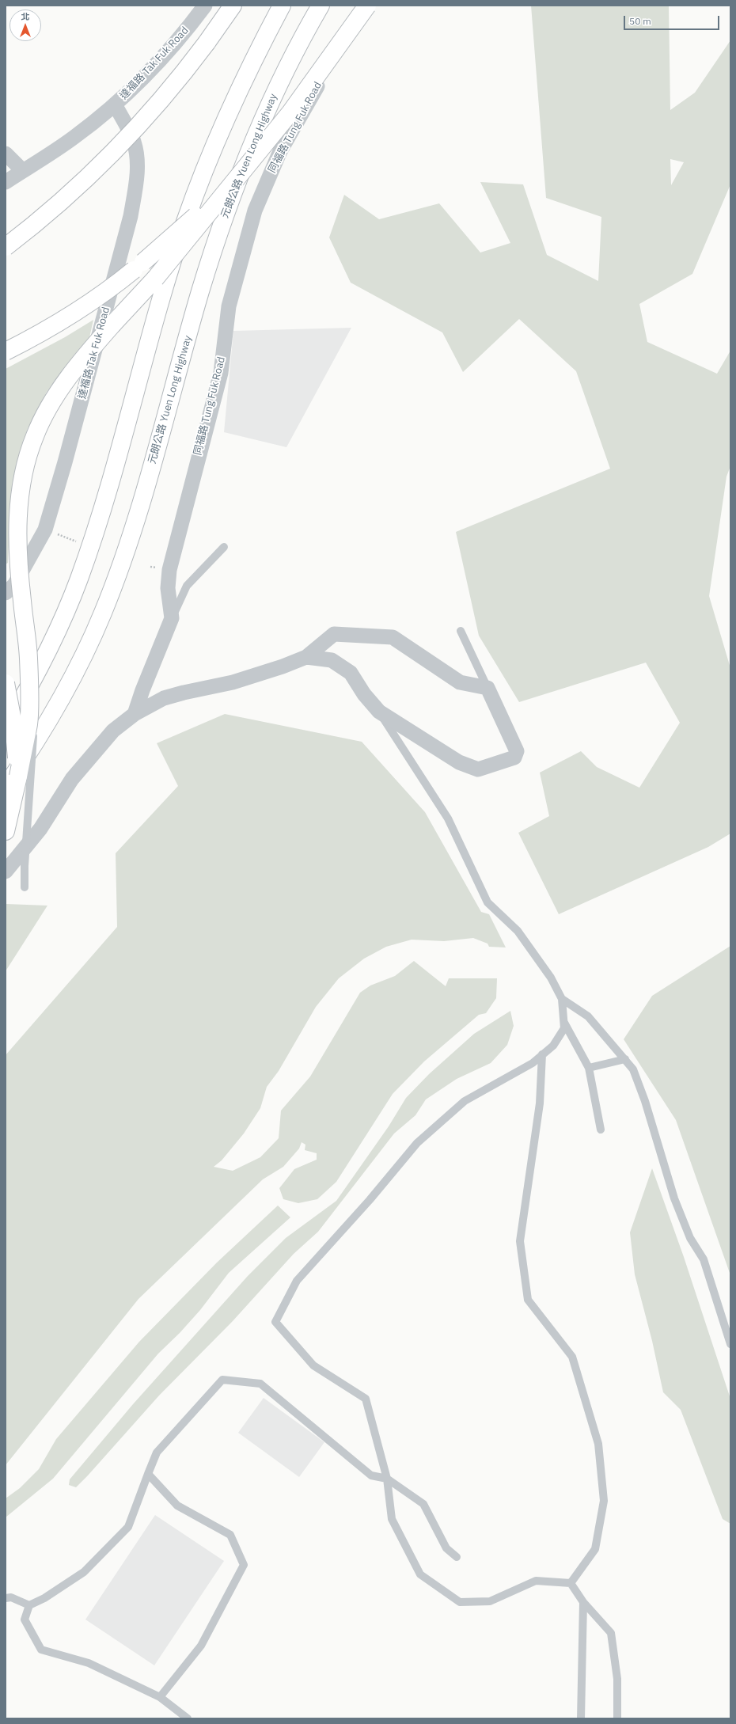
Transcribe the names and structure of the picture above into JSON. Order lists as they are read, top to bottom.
{
  "streets": {
    "highway": ["元朗公路 Yuen Long Highway"],
    "street": ["達福路 Tak Fuk Road", "同福路 Tung Fuk Road"]
  },
  "scale_bar": "50 m",
  "north": "top"
}
